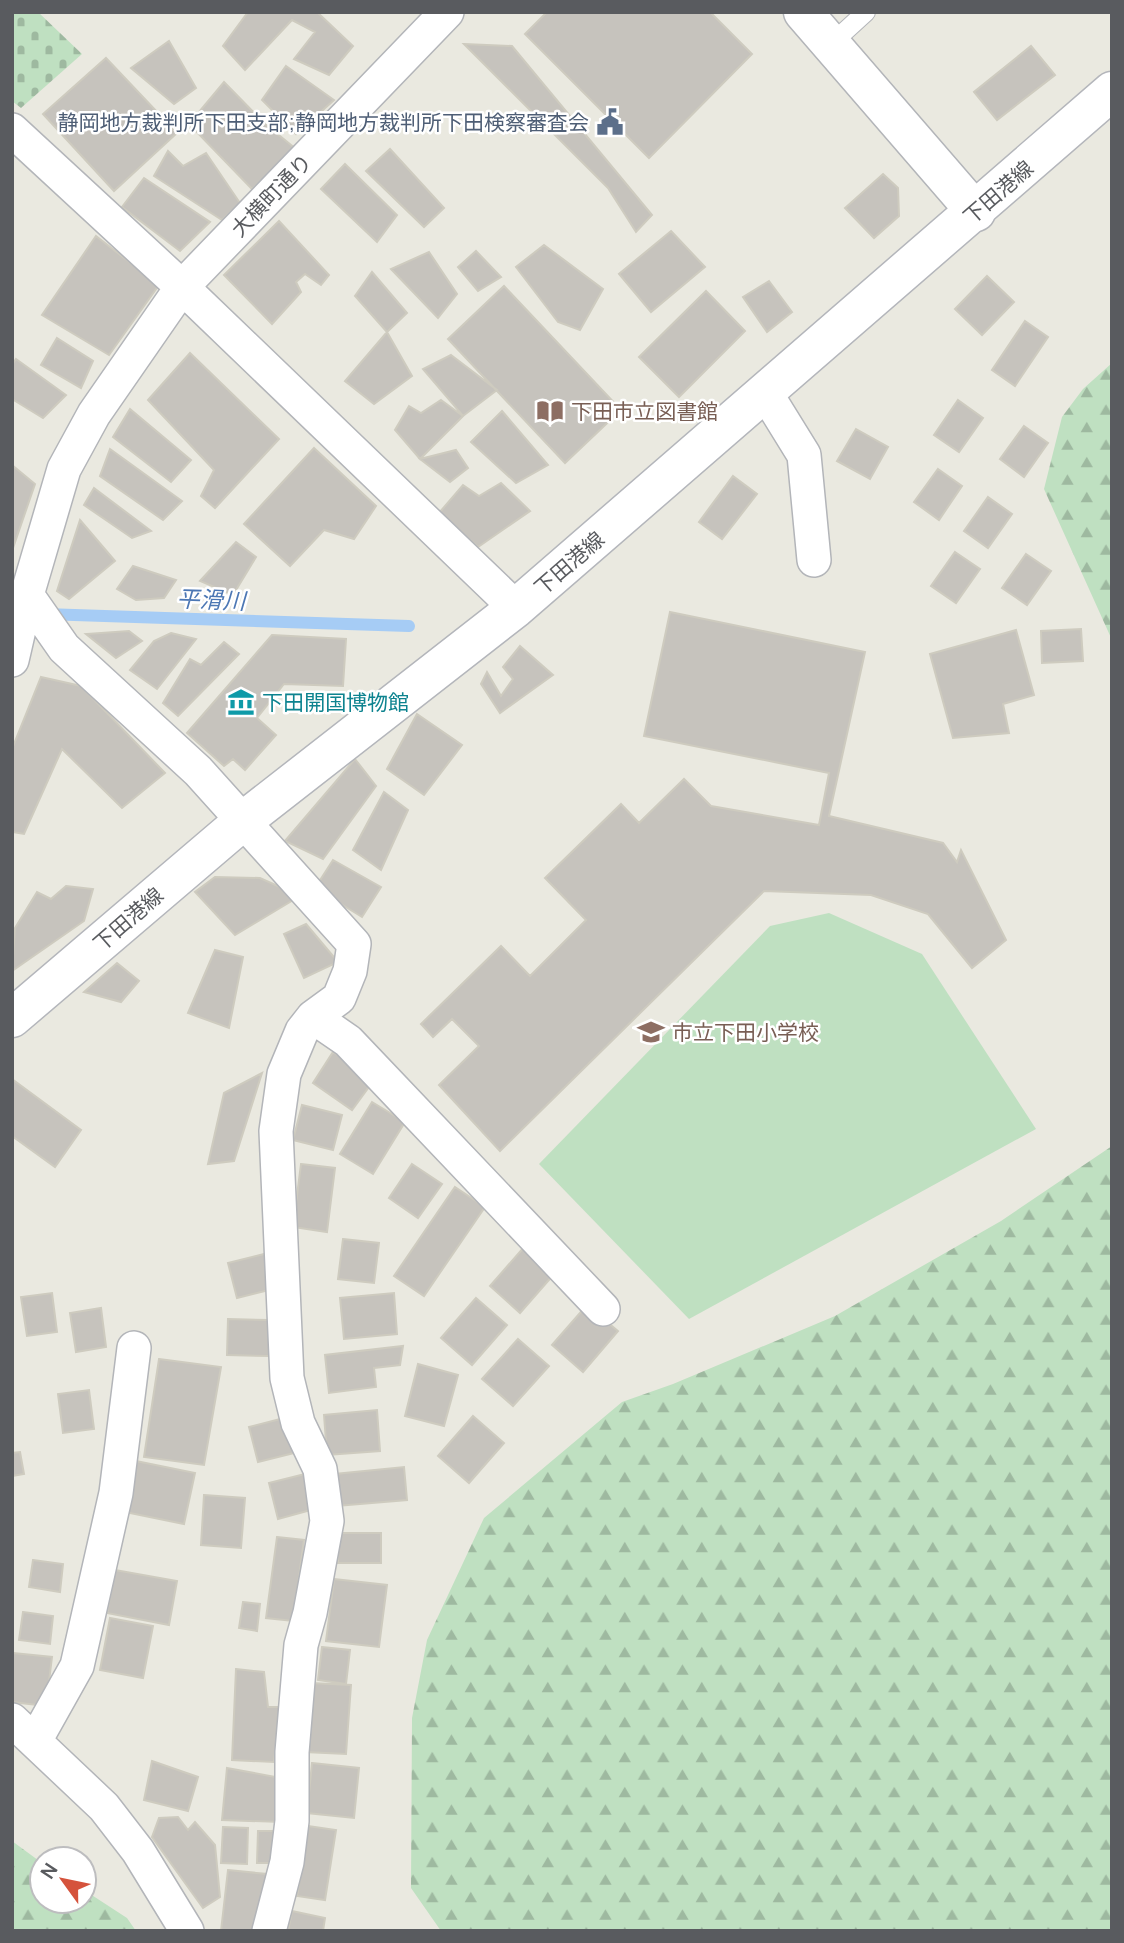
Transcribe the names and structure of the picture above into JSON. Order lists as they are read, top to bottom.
{
  "streets": {
    "main road": ["下田港線"],
    "street": ["大横町通り"]
  },
  "water": ["平滑川"],
  "places": {
    "public building": ["静岡地方裁判所下田支部;静岡地方裁判所下田検察審査会"],
    "library": ["下田市立図書館"],
    "museum": ["下田開国博物館"],
    "school or university": ["市立下田小学校"]
  },
  "north": "top left"
}
